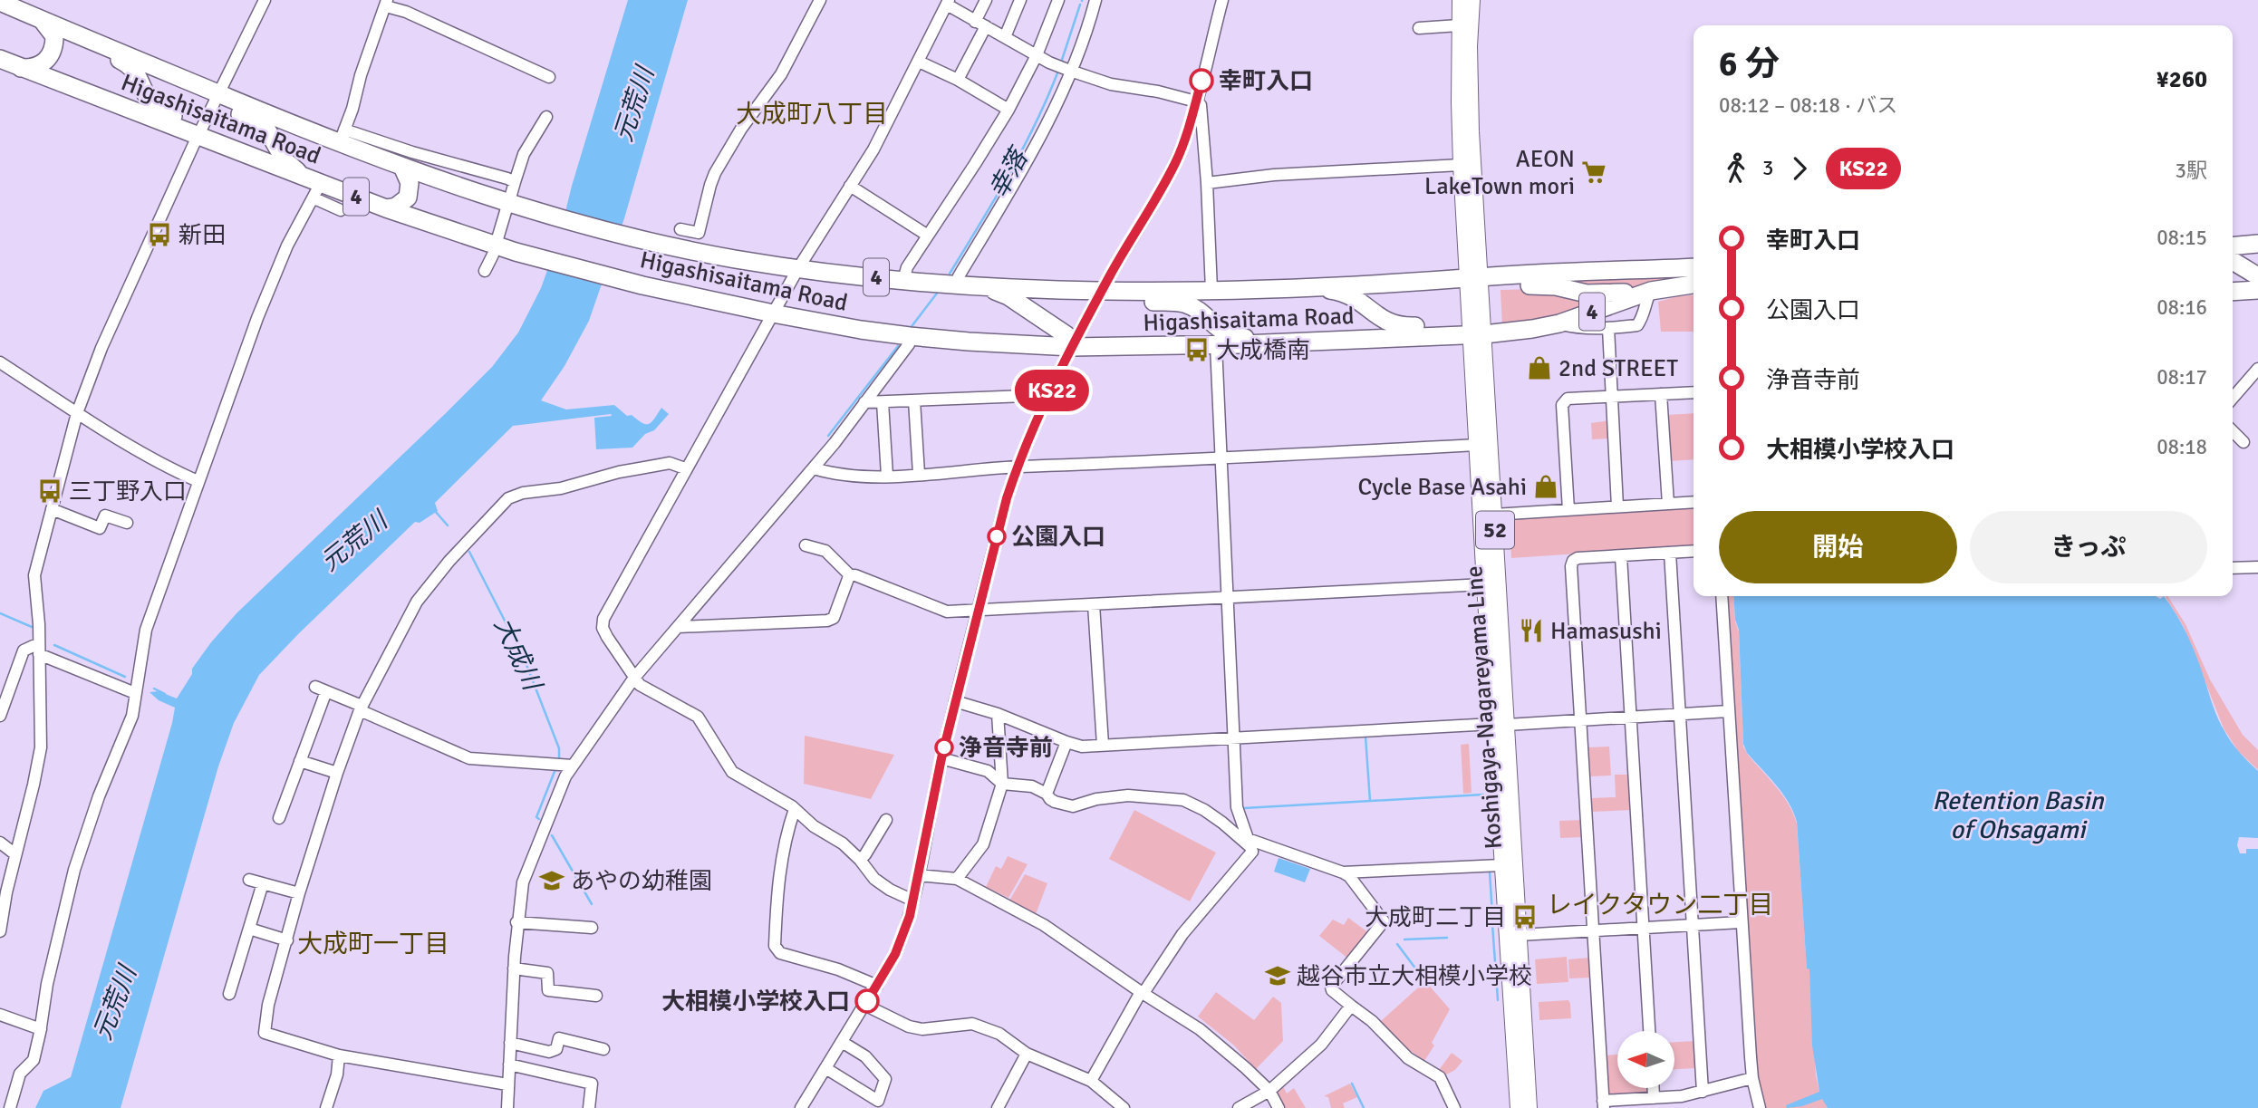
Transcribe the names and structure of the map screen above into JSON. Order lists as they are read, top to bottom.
{
  "streets": {
    "highway": ["Higashisaitama Road", "4"],
    "main road": ["52", "Koshigaya-Nagareyama Line"]
  },
  "crossings": [
    ["Higashisaitama Road", "4"],
    ["Higashisaitama Road", "Koshigaya-Nagareyama Line"],
    ["4", "Koshigaya-Nagareyama Line"]
  ],
  "districts": ["大成町八丁目", "レイクタウン二丁目", "大成町一丁目"],
  "water": [
    "元荒川",
    "幸落",
    "大成川",
    "Retention Basin of Ohsagami"
  ],
  "places": {
    "other": [
      "幸町入口",
      "公園入口",
      "浄音寺前",
      "大相模小学校入口"
    ],
    "supermarket": ["AEON LakeTown mori"],
    "bus stop": [
      "新田",
      "大成橋南",
      "三丁野入口",
      "大成町二丁目"
    ],
    "shop": ["2nd STREET", "Cycle Base Asahi"],
    "restaurant": ["Hamasushi"],
    "school or university": ["あやの幼稚園", "越谷市立大相模小学校"]
  },
  "lines": ["bus line KS22"],
  "north": "left",
  "page": {
    "on_map": "KS22",
    "heading": ["6 分", "08:12 – 08:18 · バス", "¥260"],
    "legs": ["3", "KS22", "3駅"],
    "list": [
      {
        "name": "幸町入口",
        "value": "08:15"
      },
      {
        "name": "公園入口",
        "value": "08:16"
      },
      {
        "name": "浄音寺前",
        "value": "08:17"
      },
      {
        "name": "大相模小学校入口",
        "value": "08:18"
      }
    ],
    "buttons": ["開始", "きっぷ"]
  }
}
